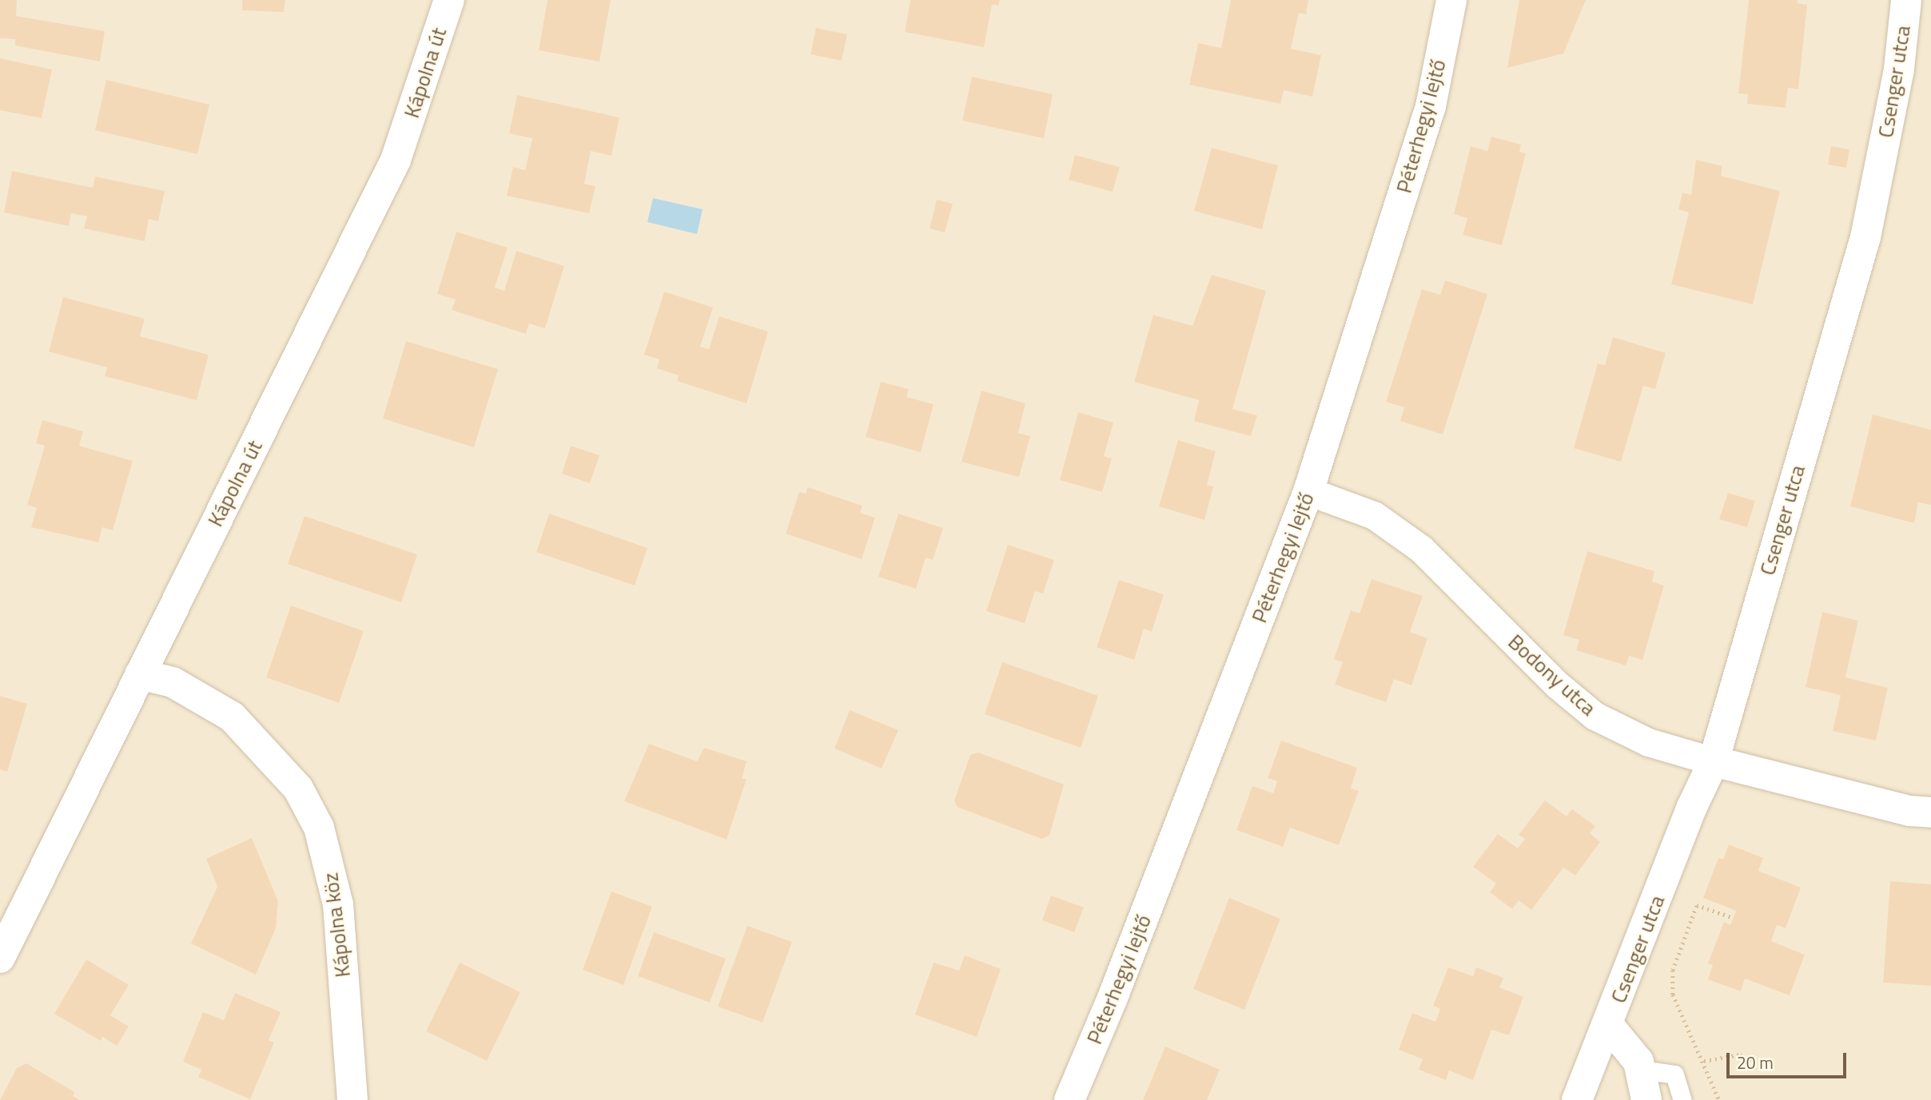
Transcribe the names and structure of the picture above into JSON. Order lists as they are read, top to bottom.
{
  "streets": {
    "street": [
      "Kápolna út",
      "Csenger utca",
      "Péterhegyi lejtő",
      "Bodony utca",
      "Kápolna köz"
    ]
  },
  "crossings": [
    ["Kápolna út", "Kápolna köz"],
    ["Csenger utca", "Bodony utca"],
    ["Péterhegyi lejtő", "Bodony utca"]
  ],
  "scale_bar": "20 m"
}
